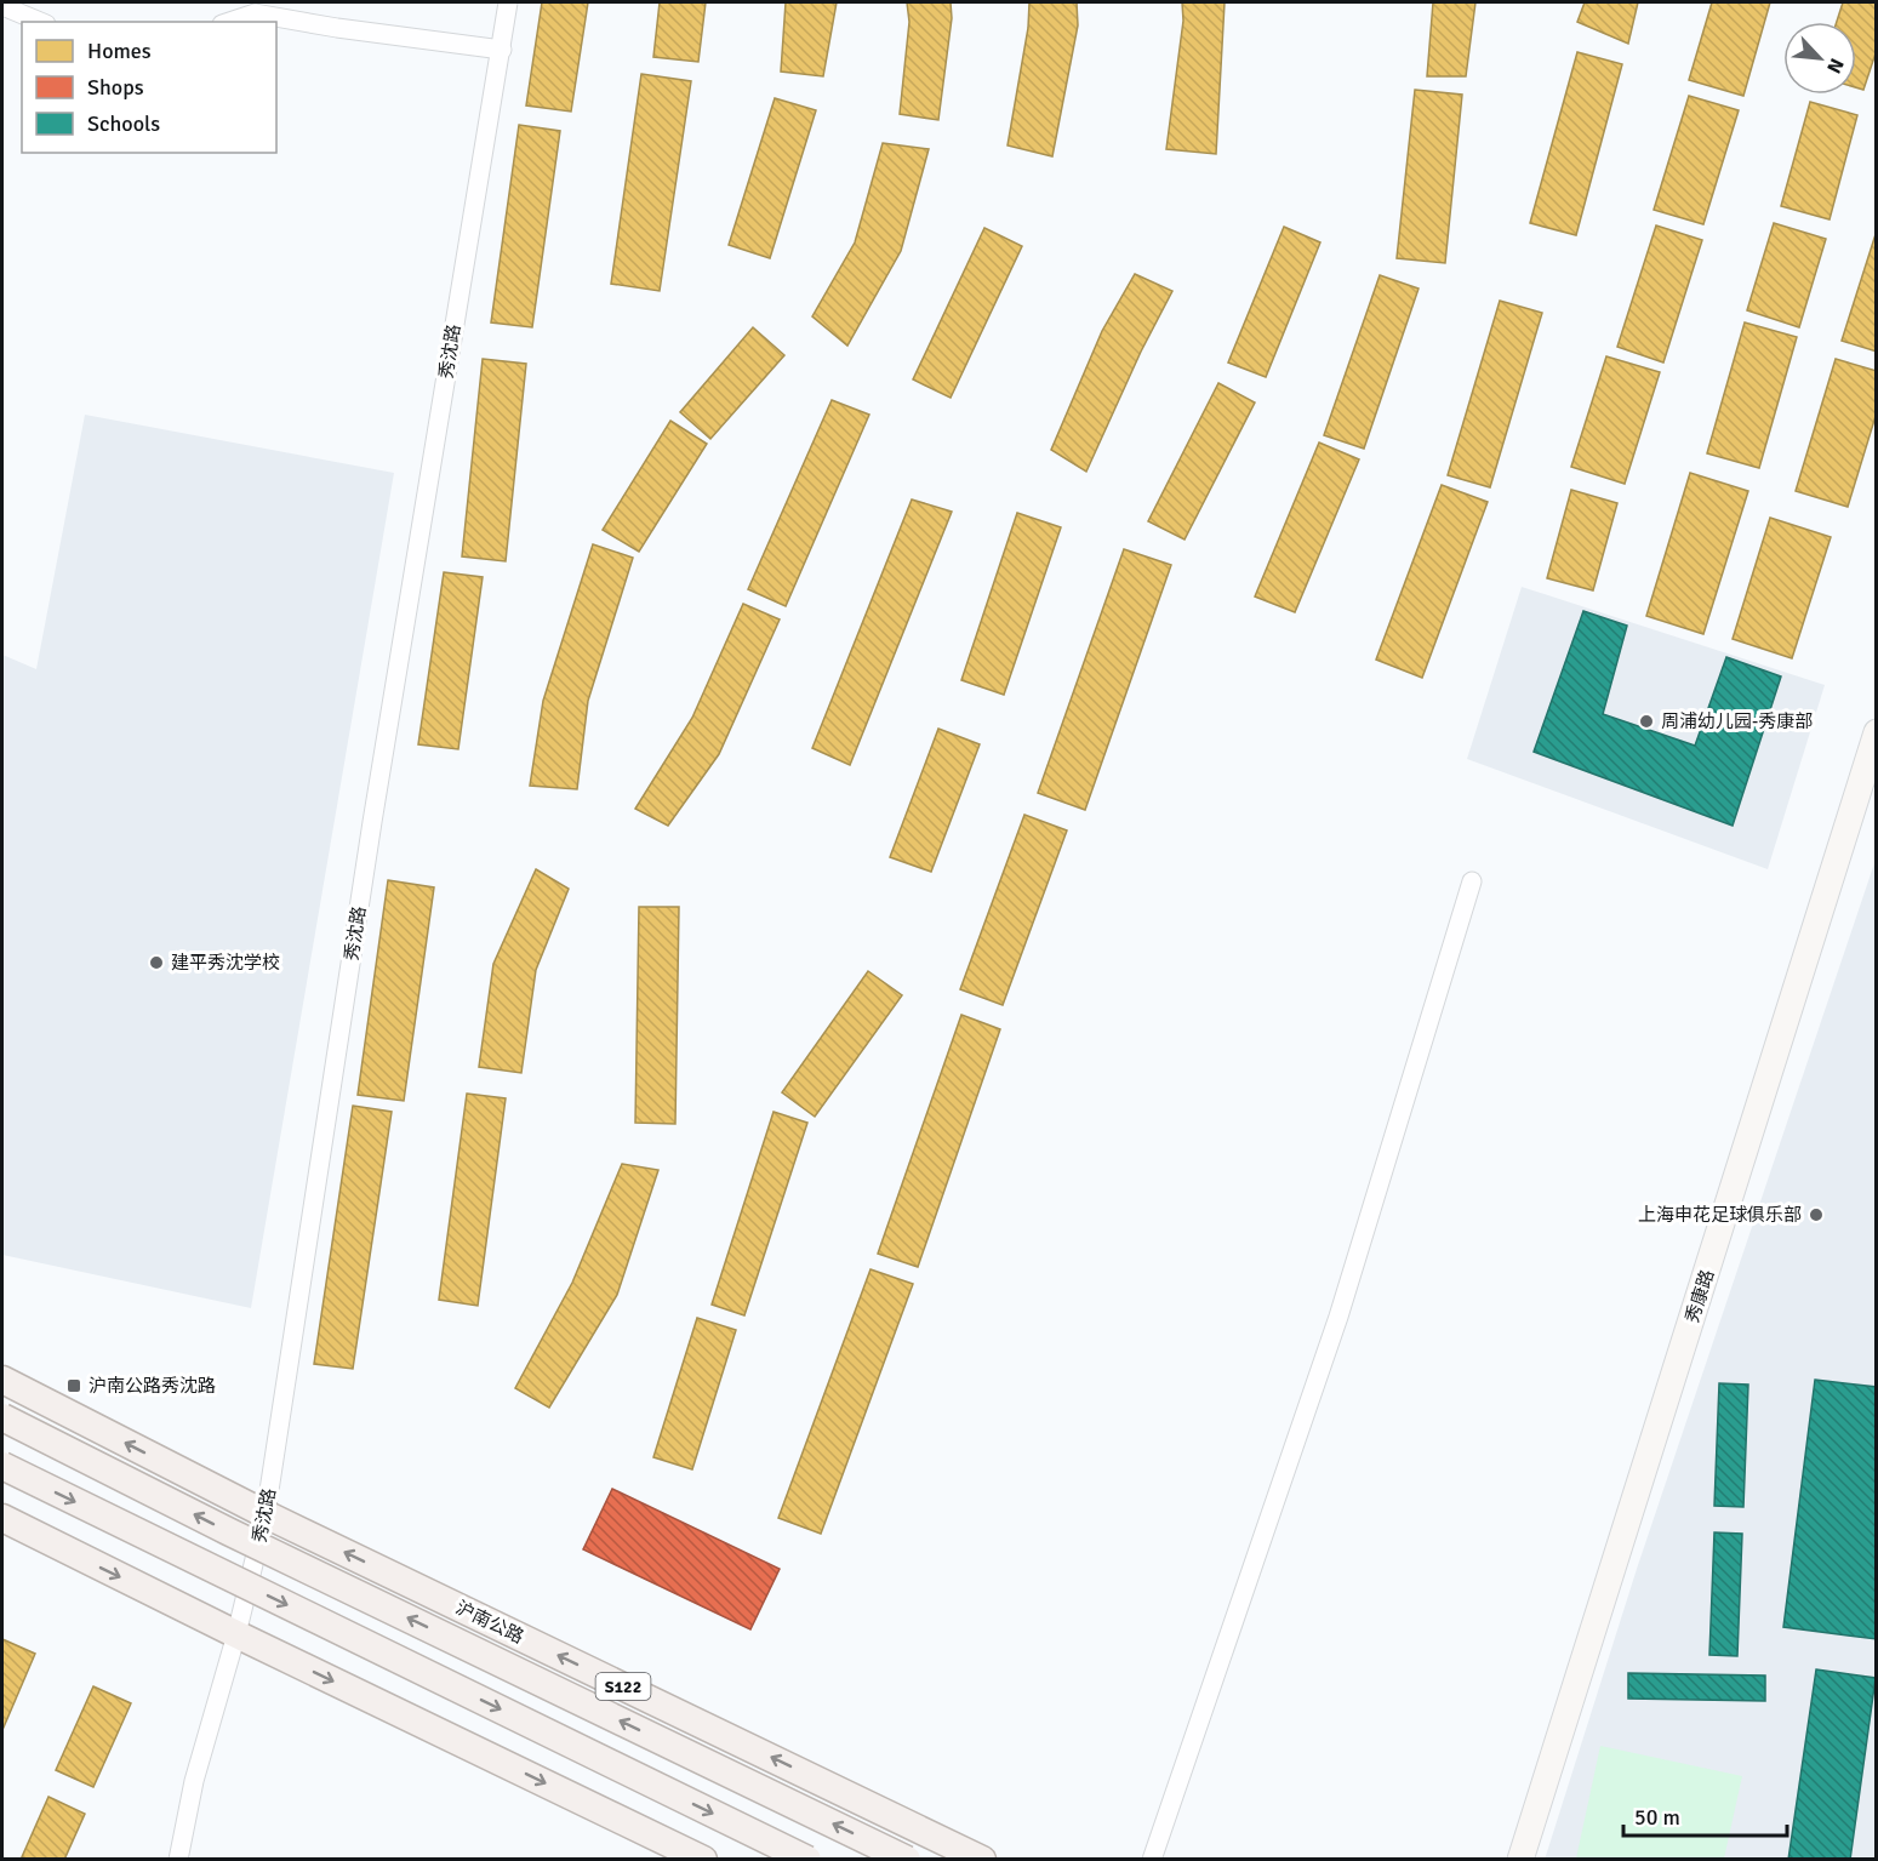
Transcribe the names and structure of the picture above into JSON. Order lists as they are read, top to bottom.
{
  "streets": {
    "main road": ["沪南公路", "S122"],
    "street": ["秀沈路", "秀康路"]
  },
  "crossings": [
    ["秀沈路", "沪南公路"]
  ],
  "places": {
    "other": ["周浦幼儿园-秀康部", "建平秀沈学校", "上海申花足球俱乐部"],
    "transit": ["沪南公路秀沈路"]
  },
  "legend": ["Homes", "Shops", "Schools"],
  "scale_bar": "50 m",
  "north": "bottom right"
}
